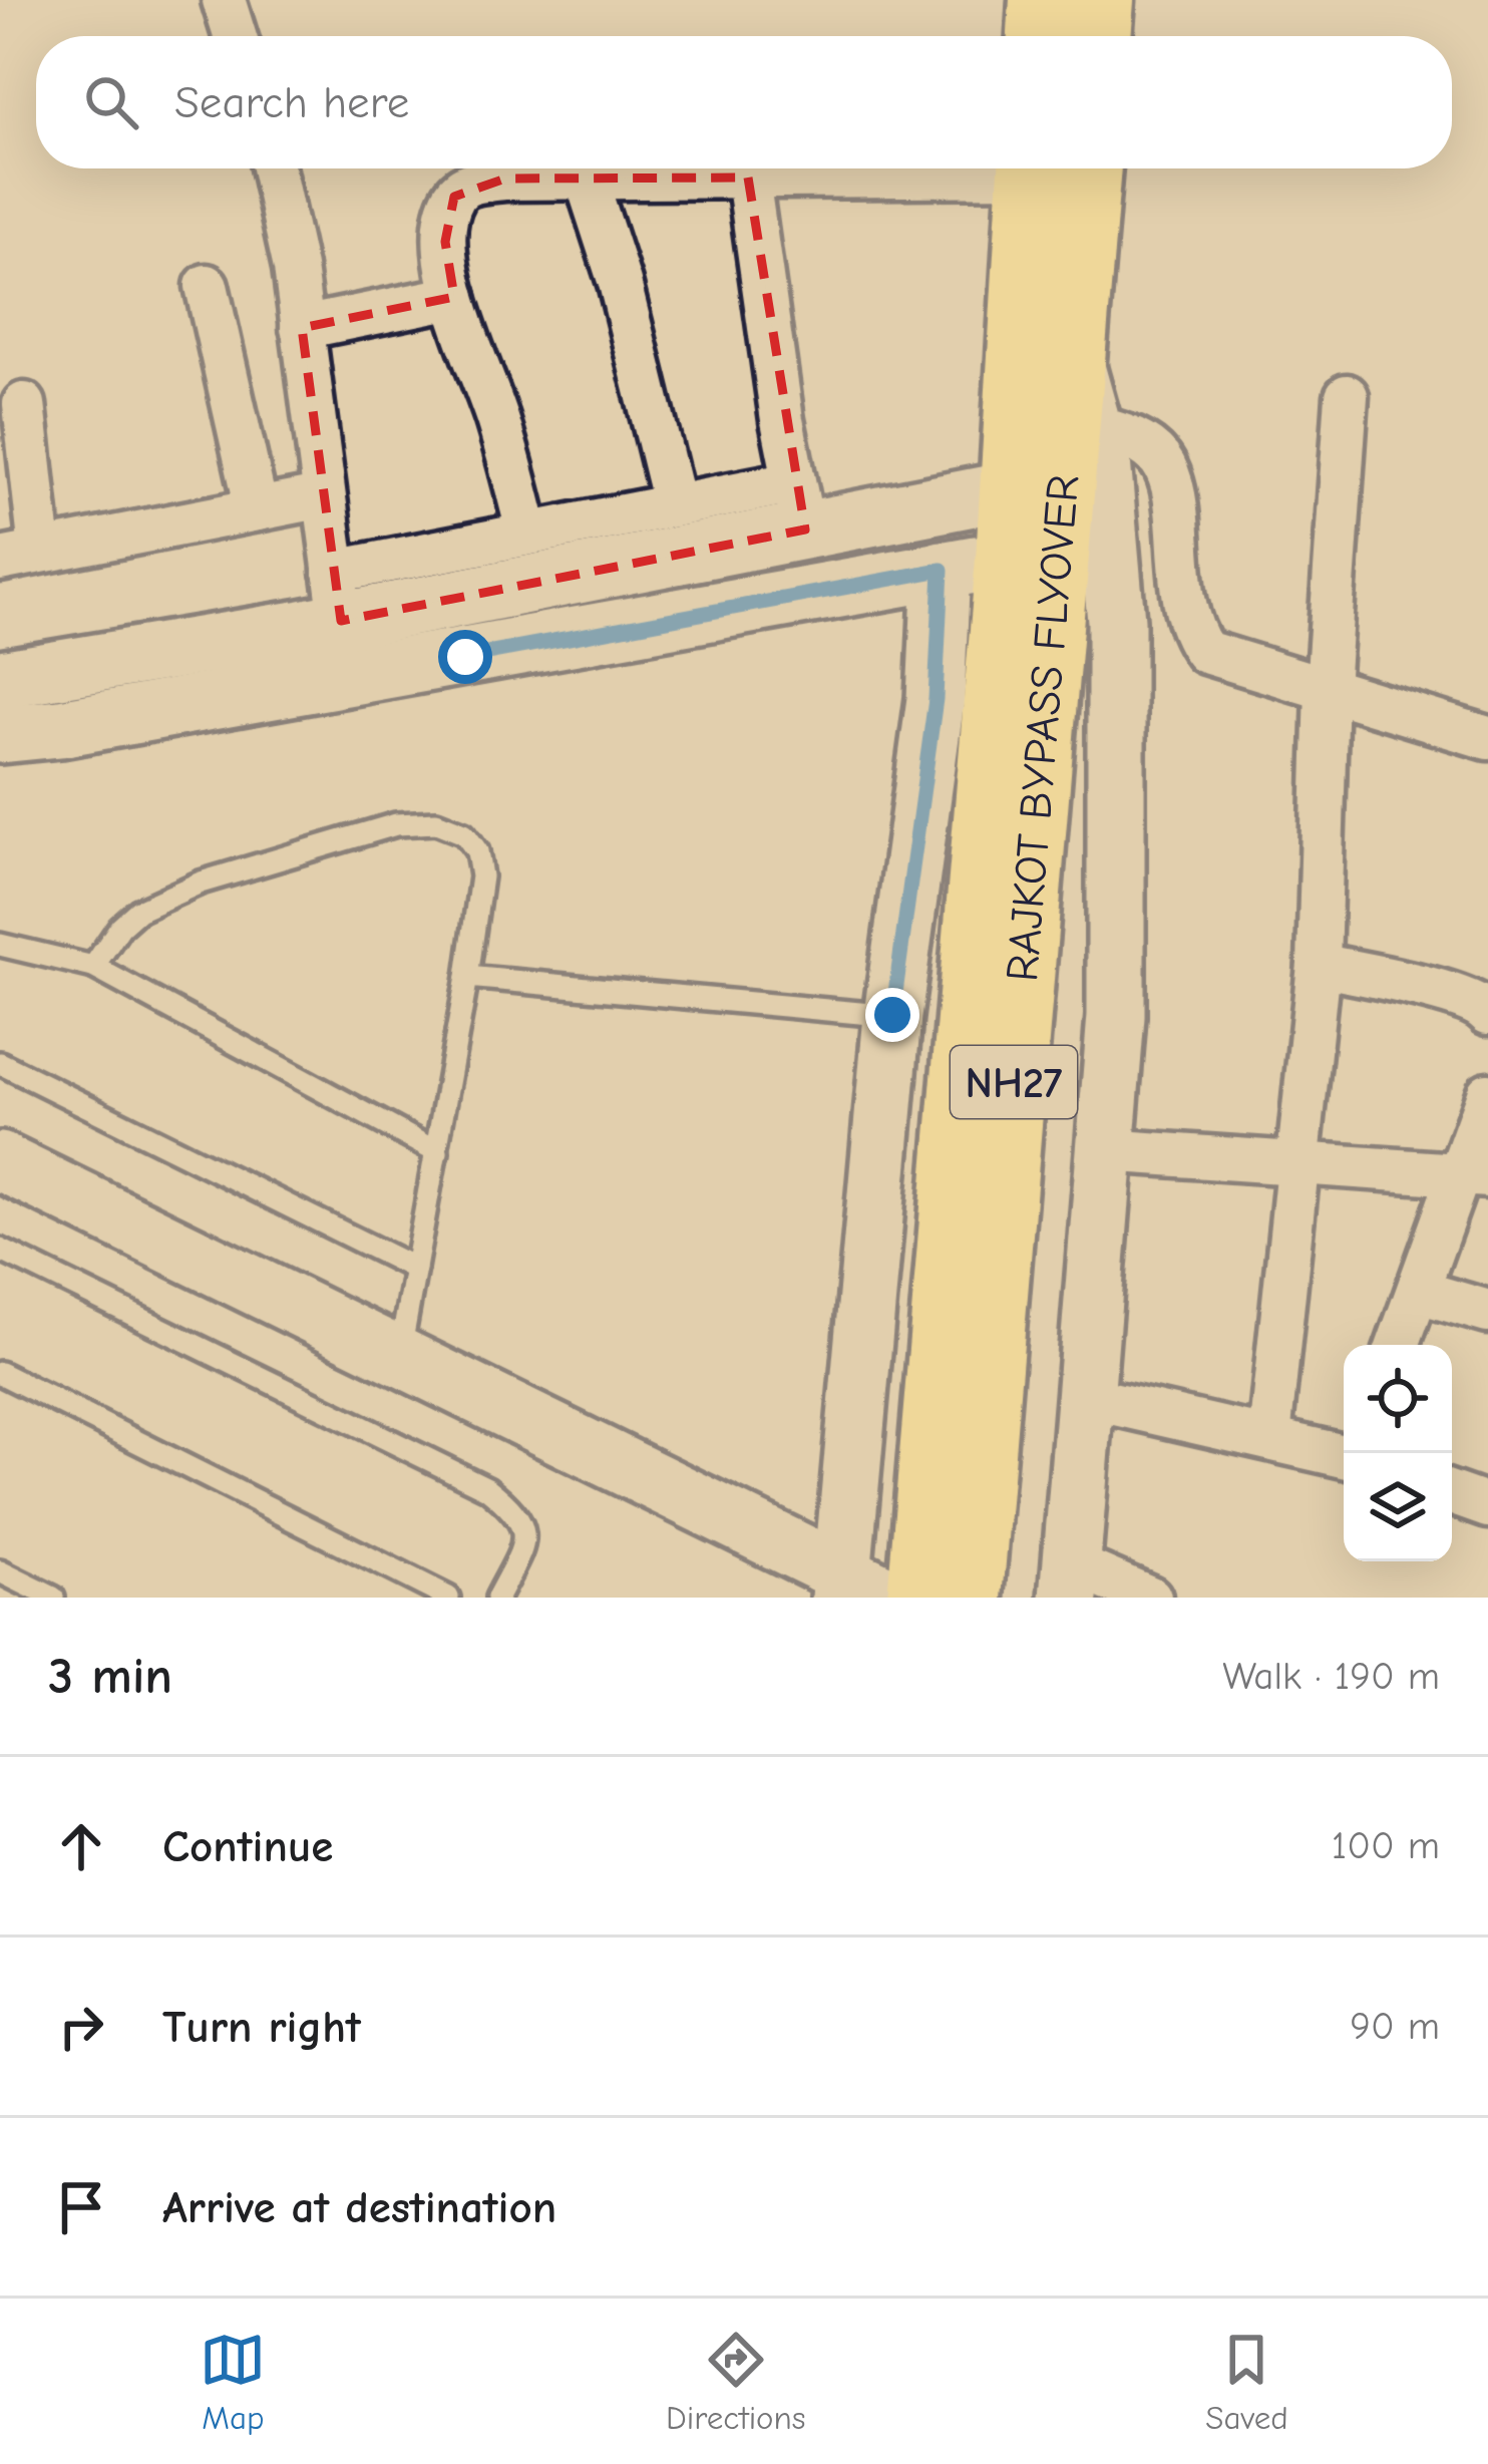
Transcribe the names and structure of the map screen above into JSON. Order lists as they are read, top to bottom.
{
  "streets": {
    "highway": ["RAJKOT BYPASS FLYOVER", "NH27"]
  },
  "crossings": [
    ["RAJKOT BYPASS FLYOVER", "NH27"]
  ],
  "page": {
    "search": "Search here",
    "heading": ["3 min", "Walk · 190 m"],
    "list": [
      ["Continue", "100 m"],
      ["Turn right", "90 m"],
      "Arrive at destination"
    ],
    "nav": ["Map", "Directions", "Saved"]
  }
}
